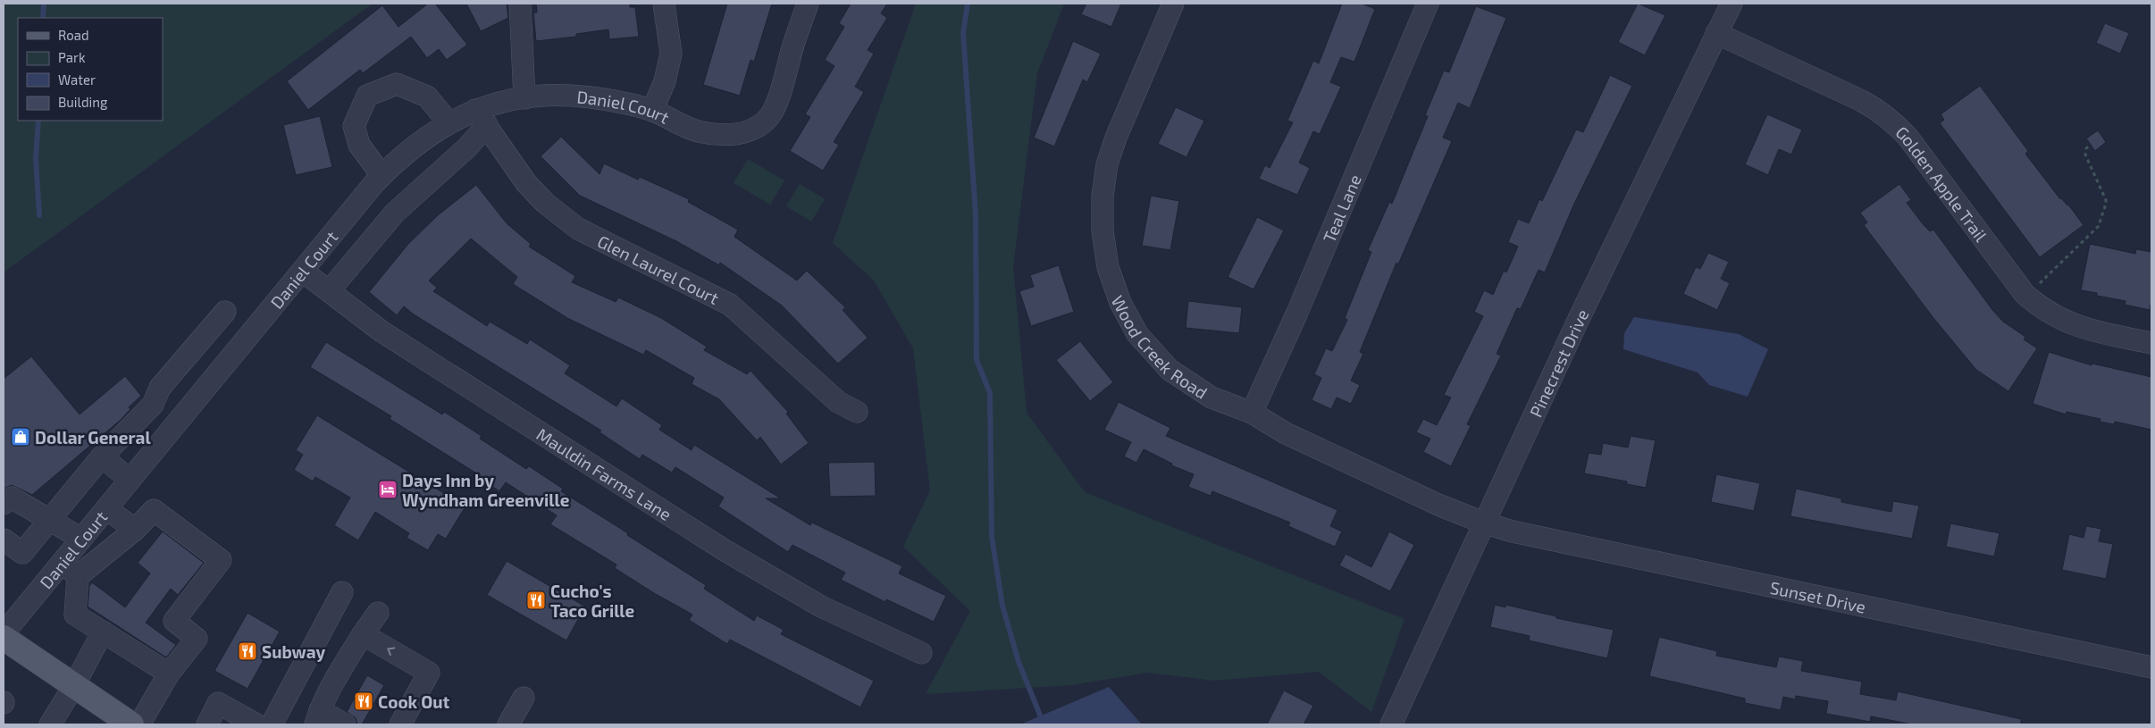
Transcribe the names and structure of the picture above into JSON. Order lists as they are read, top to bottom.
{
  "streets": {
    "street": [
      "Daniel Court",
      "Golden Apple Trail",
      "Teal Lane",
      "Glen Laurel Court",
      "Wood Creek Road",
      "Pinecrest Drive",
      "Mauldin Farms Lane",
      "Sunset Drive"
    ]
  },
  "crossings": [
    ["Daniel Court", "Glen Laurel Court"],
    ["Daniel Court", "Mauldin Farms Lane"],
    ["Golden Apple Trail", "Pinecrest Drive"],
    ["Teal Lane", "Wood Creek Road"],
    ["Wood Creek Road", "Pinecrest Drive"],
    ["Wood Creek Road", "Sunset Drive"],
    ["Pinecrest Drive", "Sunset Drive"]
  ],
  "places": {
    "shop": ["Dollar General"],
    "hotel": ["Days Inn by Wyndham Greenville"],
    "restaurant": ["Cucho's Taco Grille", "Subway", "Cook Out"]
  },
  "legend": [
    "Road",
    "Park",
    "Water",
    "Building"
  ]
}
